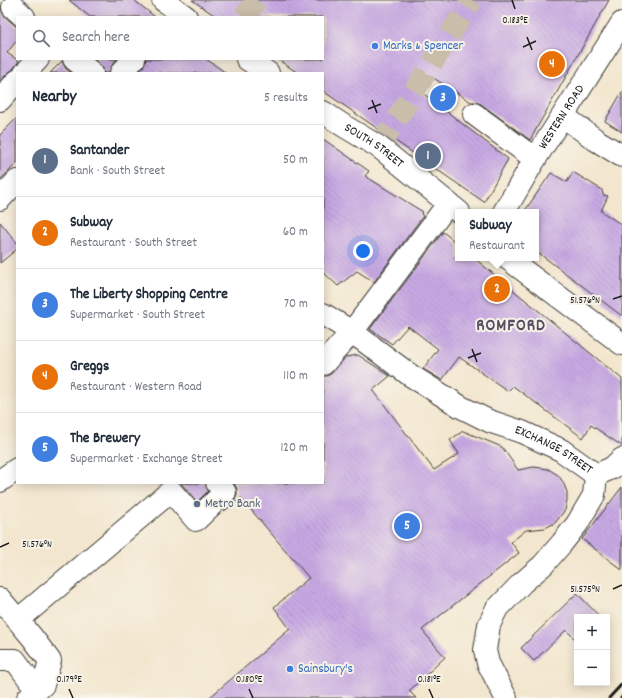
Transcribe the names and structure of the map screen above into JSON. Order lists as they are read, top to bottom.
{
  "streets": {
    "street": ["WESTERN ROAD", "SOUTH STREET", "EXCHANGE STREET"]
  },
  "districts": ["ROMFORD"],
  "places": ["Marks & Spencer", "Metro Bank", "Sainsbury's"],
  "page": {
    "search": "Search here",
    "pins": [
      "4",
      "3",
      "1",
      "2",
      "5"
    ],
    "heading": ["Nearby", "5 results"],
    "list": [
      {
        "mark": "1",
        "name": "Santander",
        "note": "Bank · South Street",
        "value": "50 m"
      },
      {
        "mark": "2",
        "name": "Subway",
        "note": "Restaurant · South Street",
        "value": "60 m"
      },
      {
        "mark": "3",
        "name": "The Liberty Shopping Centre",
        "note": "Supermarket · South Street",
        "value": "70 m"
      },
      {
        "mark": "4",
        "name": "Greggs",
        "note": "Restaurant · Western Road",
        "value": "110 m"
      },
      {
        "mark": "5",
        "name": "The Brewery",
        "note": "Supermarket · Exchange Street",
        "value": "120 m"
      }
    ],
    "popup": ["Subway", "Restaurant"],
    "map_buttons": ["+", "−"]
  },
  "coordinates": [
    "0.183°E",
    "51.576°N",
    "51.575°N",
    "0.179°E",
    "0.180°E",
    "0.181°E"
  ]
}
